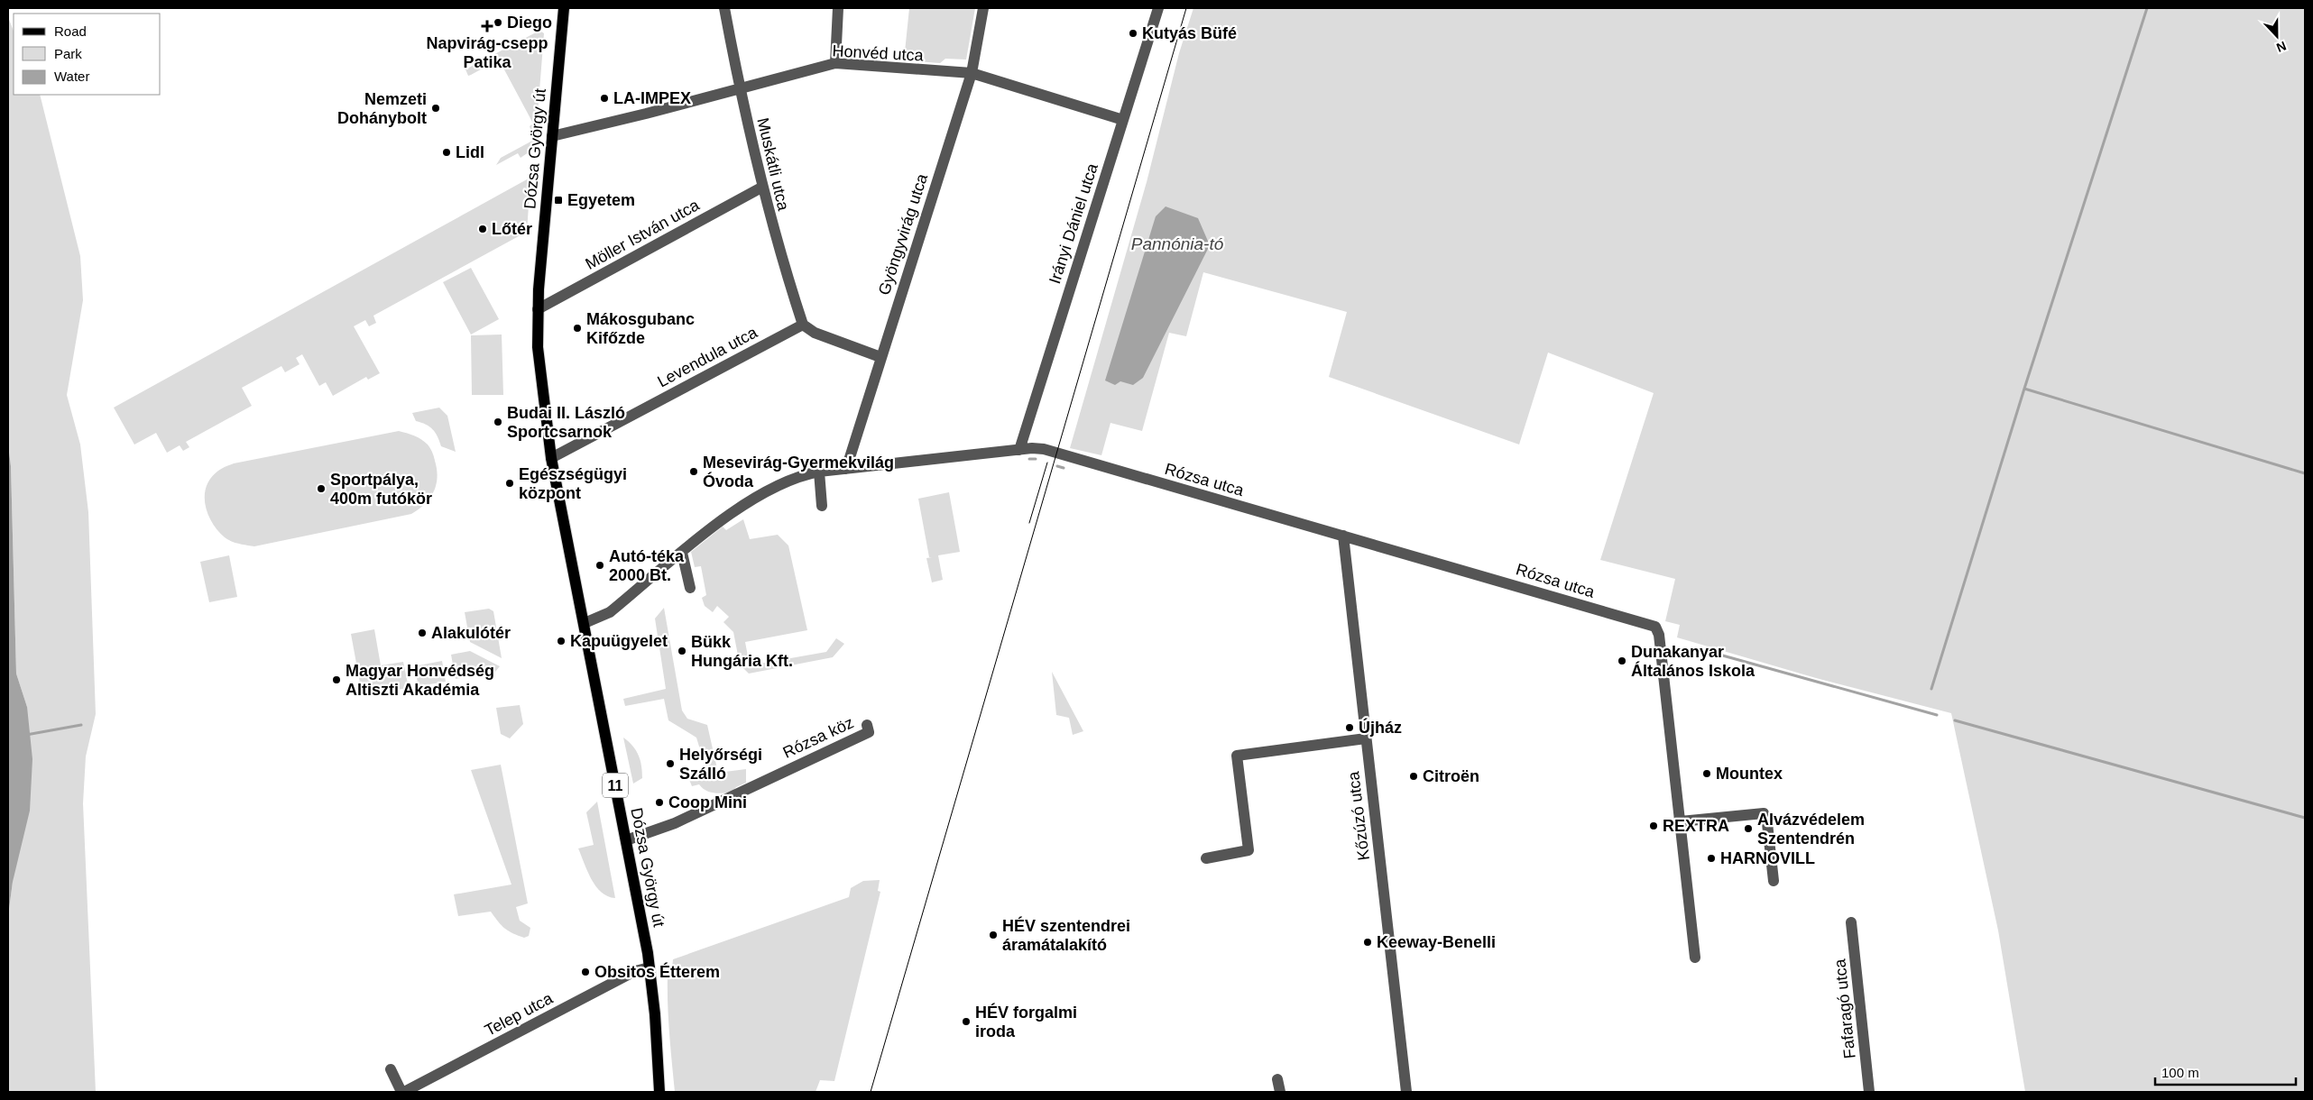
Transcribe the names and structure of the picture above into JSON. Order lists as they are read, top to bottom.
{
  "streets": {
    "main road": ["Dózsa György út", "11"],
    "street": [
      "Honvéd utca",
      "Muskátli utca",
      "Irányi Dániel utca",
      "Möller István utca",
      "Gyöngyvirág utca",
      "Levendula utca",
      "Rózsa utca",
      "Rózsa köz",
      "Kőzúzó utca",
      "Fafaragó utca",
      "Telep utca"
    ]
  },
  "crossings": [
    ["Honvéd utca", "Dózsa György út"],
    ["Honvéd utca", "Muskátli utca"],
    ["Honvéd utca", "Irányi Dániel utca"],
    ["Honvéd utca", "Gyöngyvirág utca"],
    ["Dózsa György út", "Möller István utca"],
    ["Dózsa György út", "Levendula utca"],
    ["Dózsa György út", "Rózsa utca"],
    ["Dózsa György út", "Rózsa köz"],
    ["Dózsa György út", "Telep utca"],
    ["Muskátli utca", "Möller István utca"],
    ["Muskátli utca", "Levendula utca"],
    ["Irányi Dániel utca", "Rózsa utca"],
    ["Gyöngyvirág utca", "Rózsa utca"],
    ["Rózsa utca", "Kőzúzó utca"]
  ],
  "water": ["Pannónia-tó"],
  "places": {
    "other": [
      "Diego",
      "Kutyás Büfé",
      "LA-IMPEX",
      "Nemzeti Dohánybolt",
      "Lidl",
      "Lőtér",
      "Mákosgubanc Kifőzde",
      "Budai II. László Sportcsarnok",
      "Mesevirág-Gyermekvilág Óvoda",
      "Egészségügyi központ",
      "Sportpálya, 400m futókör",
      "Autó-téka 2000 Bt.",
      "Alakulótér",
      "Kapuügyelet",
      "Bükk Hungária Kft.",
      "Dunakanyar Általános Iskola",
      "Magyar Honvédség Altiszti Akadémia",
      "Újház",
      "Helyőrségi Szálló",
      "Mountex",
      "Citroën",
      "Coop Mini",
      "REXTRA",
      "Alvázvédelem Szentendrén",
      "HARNOVILL",
      "HÉV szentendrei áramátalakító",
      "Keeway-Benelli",
      "Obsitos Étterem",
      "HÉV forgalmi iroda"
    ],
    "health": ["Napvirág-csepp Patika"],
    "transit": ["Egyetem"]
  },
  "legend": ["Road", "Park", "Water"],
  "scale_bar": "100 m",
  "north": "bottom"
}
